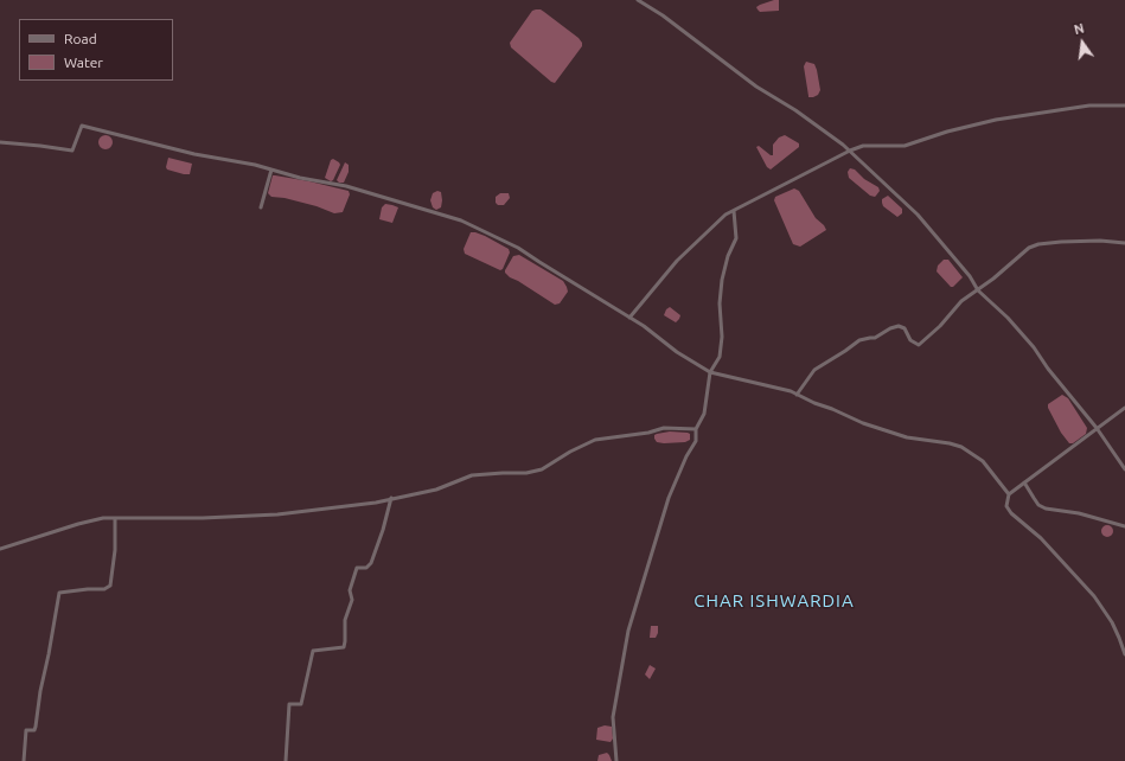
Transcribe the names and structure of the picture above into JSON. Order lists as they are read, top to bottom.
{
  "districts": ["CHAR ISHWARDIA"],
  "legend": ["Road", "Water"],
  "north": "top"
}
